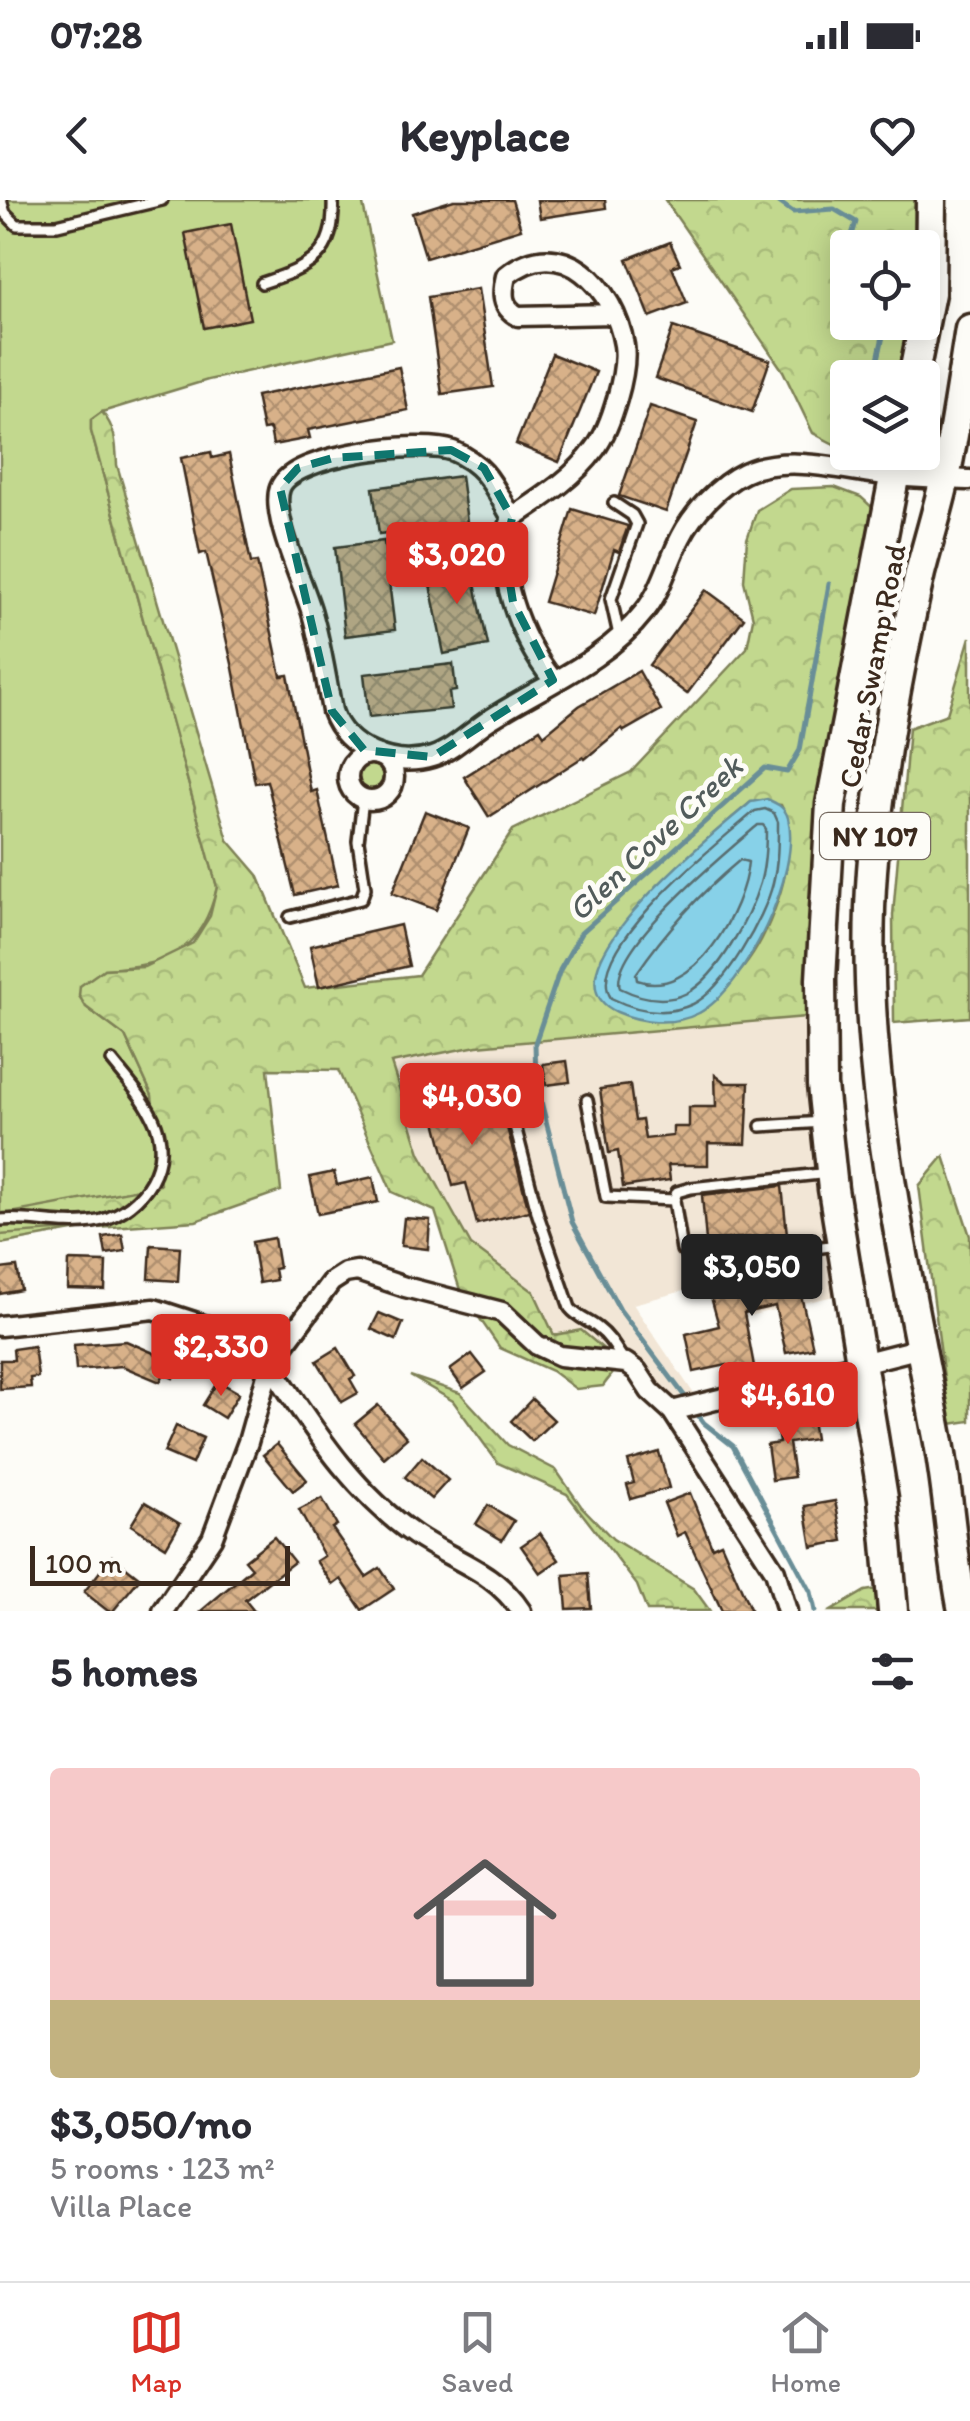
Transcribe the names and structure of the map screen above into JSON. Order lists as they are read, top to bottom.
{
  "streets": {
    "main road": ["Cedar Swamp Road", "NY 107"]
  },
  "water": ["Glen Cove Creek"],
  "scale_bar": "100 m",
  "page": {
    "status": "07:28",
    "header": "Keyplace",
    "price": [
      "$3,020",
      "$4,030",
      "$3,050",
      "$2,330",
      "$4,610"
    ],
    "scale": "100 m",
    "heading": "5 homes",
    "list": [
      {
        "name": "$3,050/mo",
        "note": "5 rooms · 123 m² · Villa Place"
      }
    ],
    "tabs": ["Map", "Saved", "Home"]
  }
}
